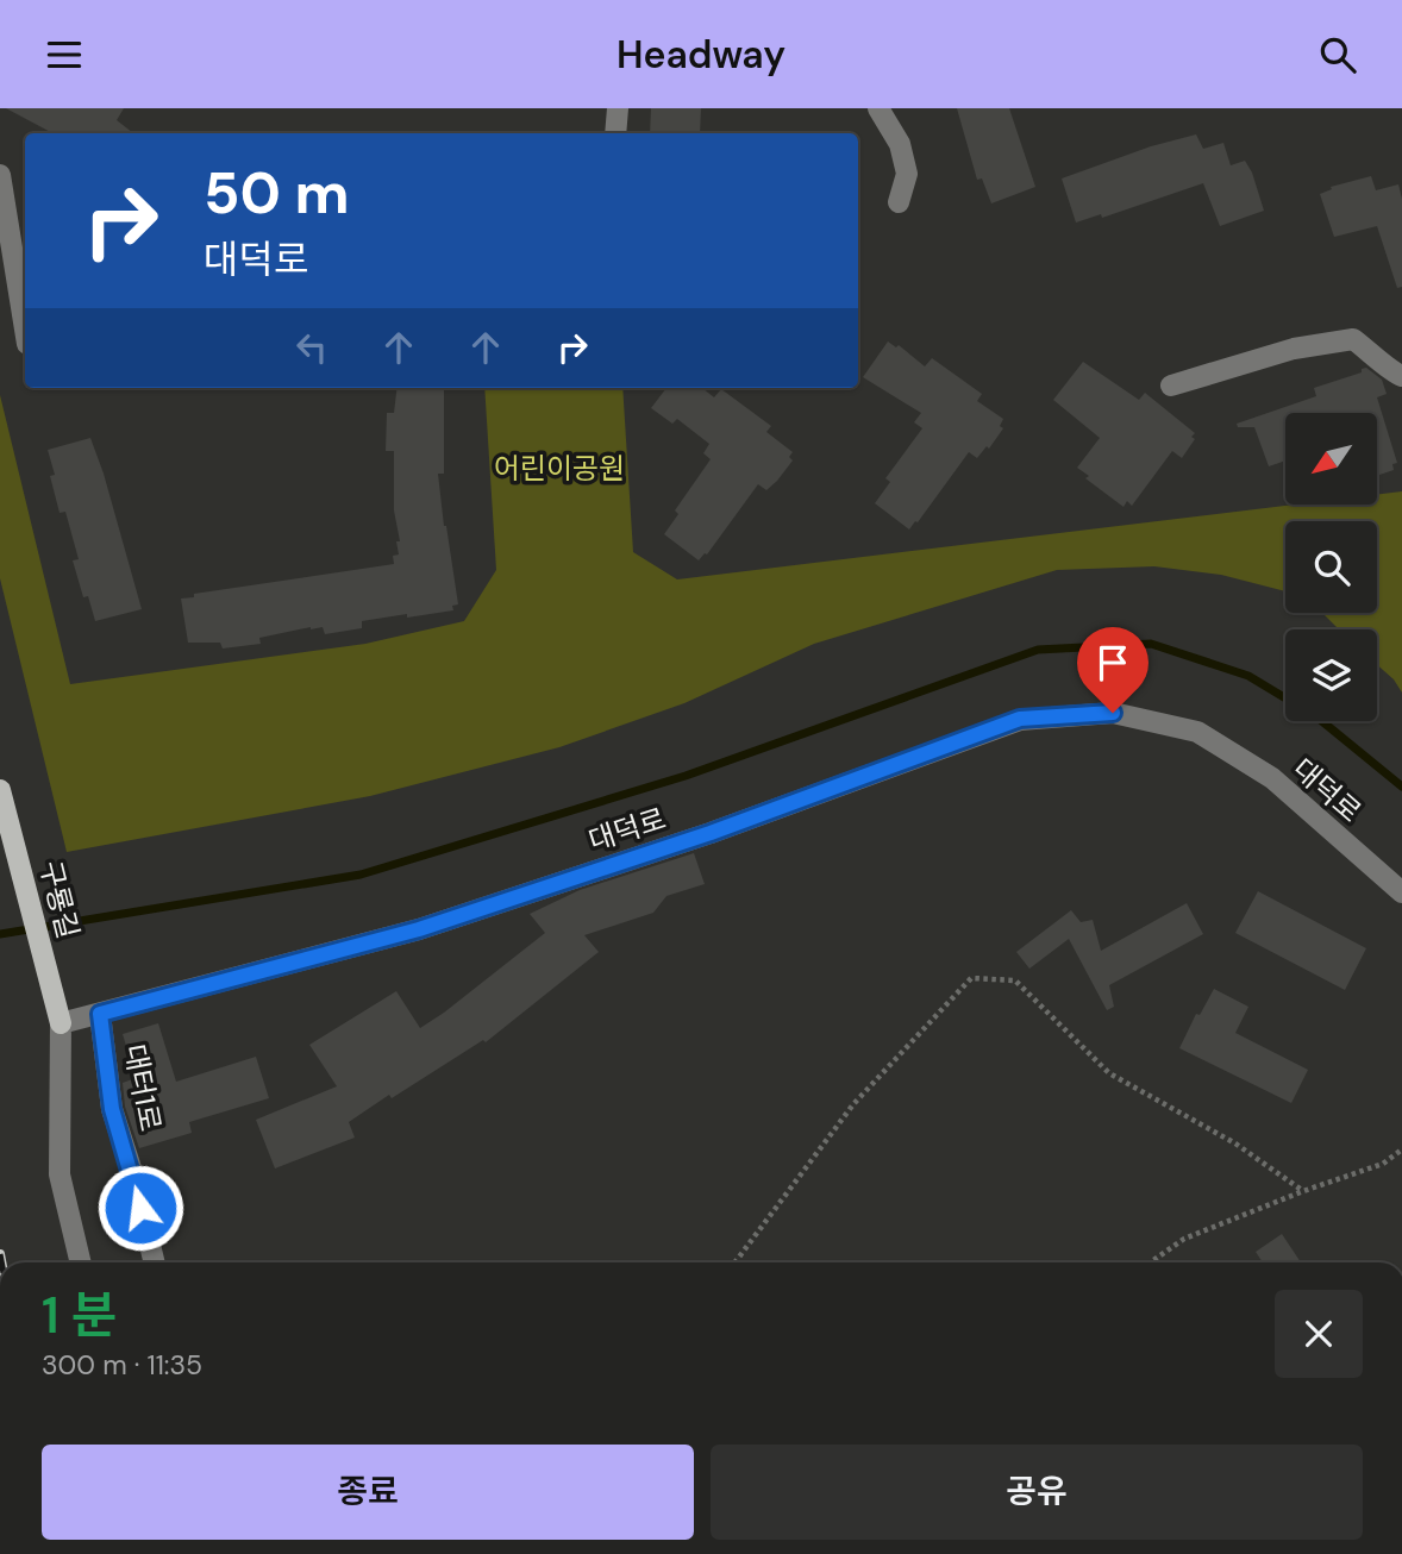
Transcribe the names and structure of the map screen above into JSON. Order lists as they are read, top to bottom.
{
  "streets": {
    "main road": ["구룡길"],
    "street": ["대덕로", "대터1로"]
  },
  "crossings": [
    ["대덕로", "구룡길"],
    ["대덕로", "대터1로"]
  ],
  "parks": ["어린이공원"],
  "north": "bottom left",
  "page": {
    "header": "Headway",
    "turn": ["50 m", "대덕로"],
    "heading": ["1 분", "300 m · 11:35"],
    "buttons": ["종료", "공유"]
  }
}
